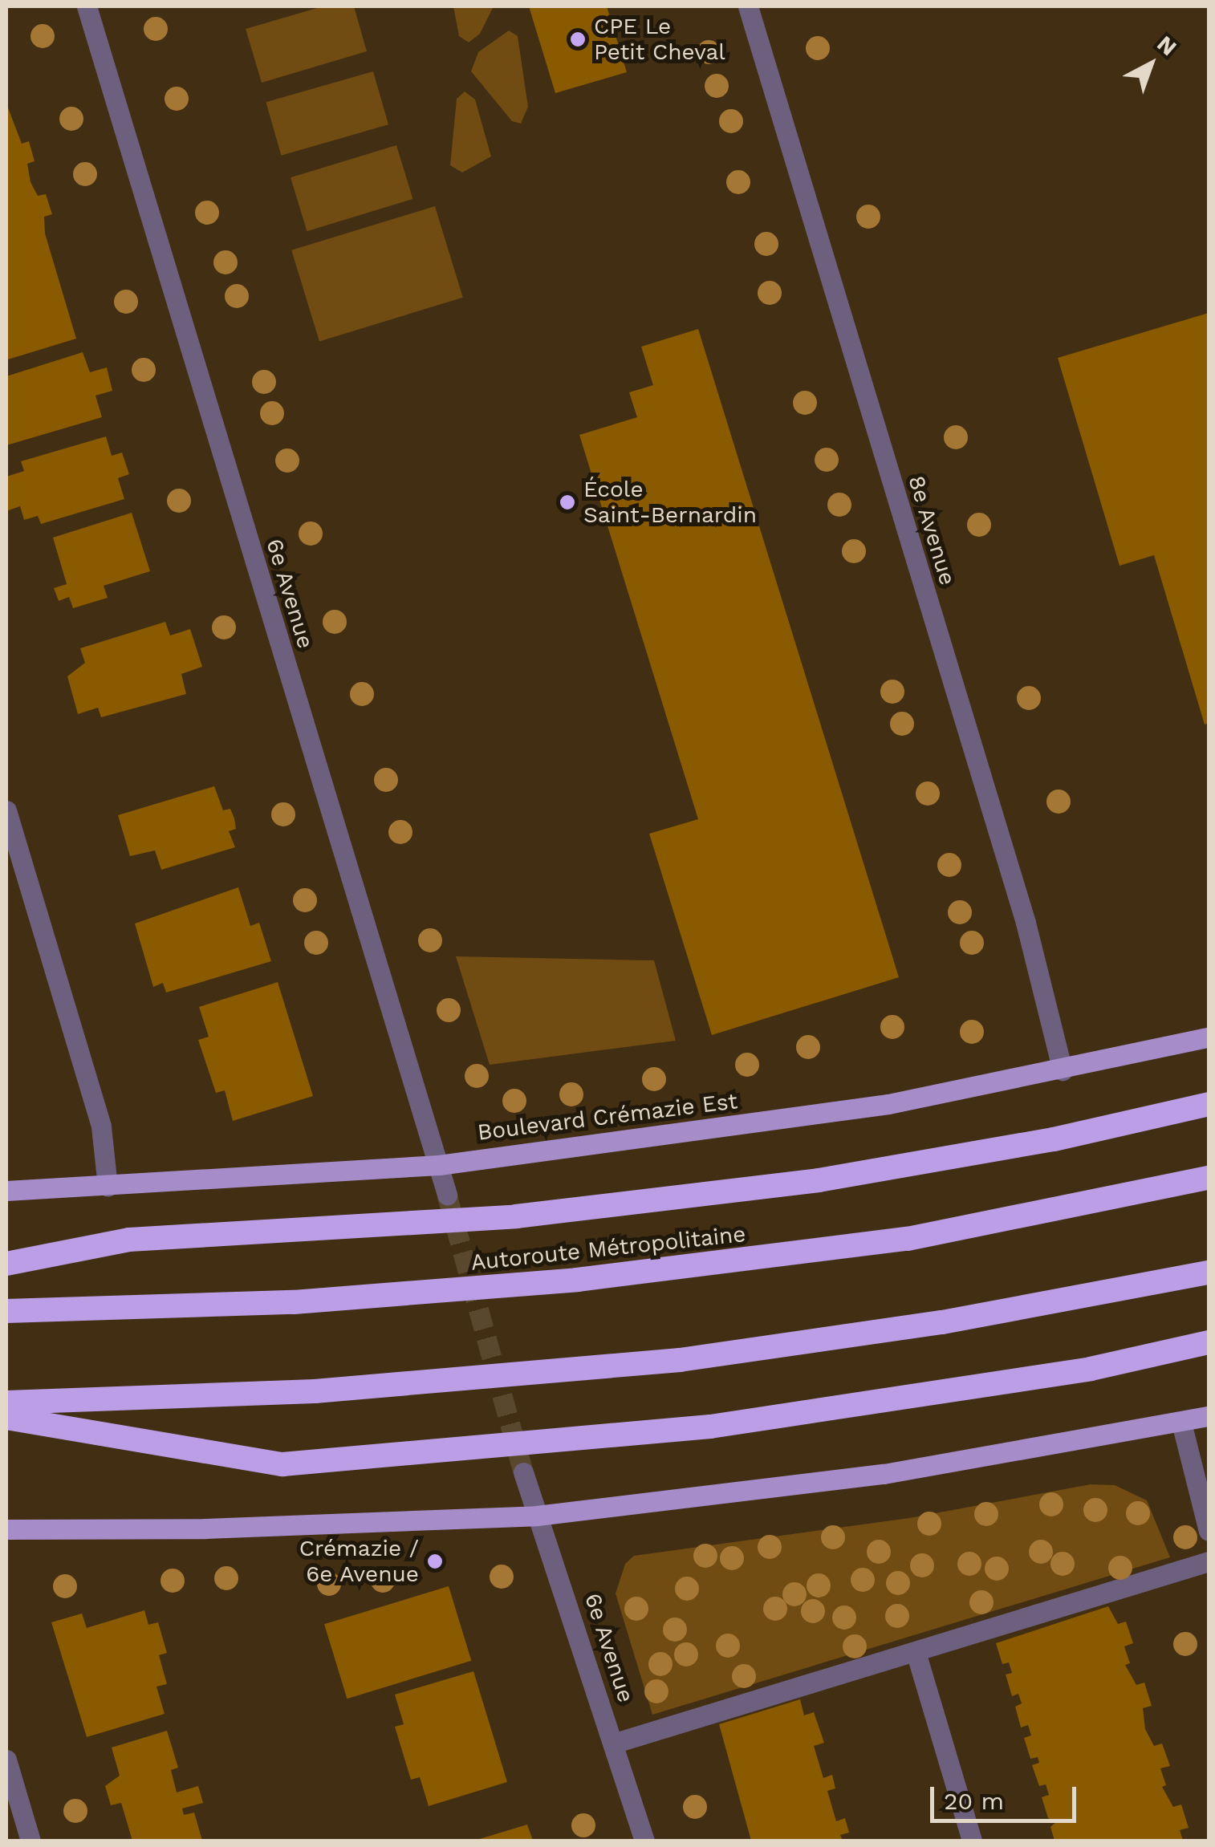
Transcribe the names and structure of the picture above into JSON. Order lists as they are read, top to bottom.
{
  "streets": {
    "highway": ["Autoroute Métropolitaine"],
    "main road": ["Boulevard Crémazie Est"],
    "street": ["8e Avenue", "6e Avenue"]
  },
  "crossings": [
    ["8e Avenue", "Boulevard Crémazie Est"],
    ["6e Avenue", "Boulevard Crémazie Est"]
  ],
  "places": ["CPE Le Petit Cheval", "École Saint-Bernardin", "Crémazie / 6e Avenue"],
  "scale_bar": "20 m",
  "north": "top right"
}
